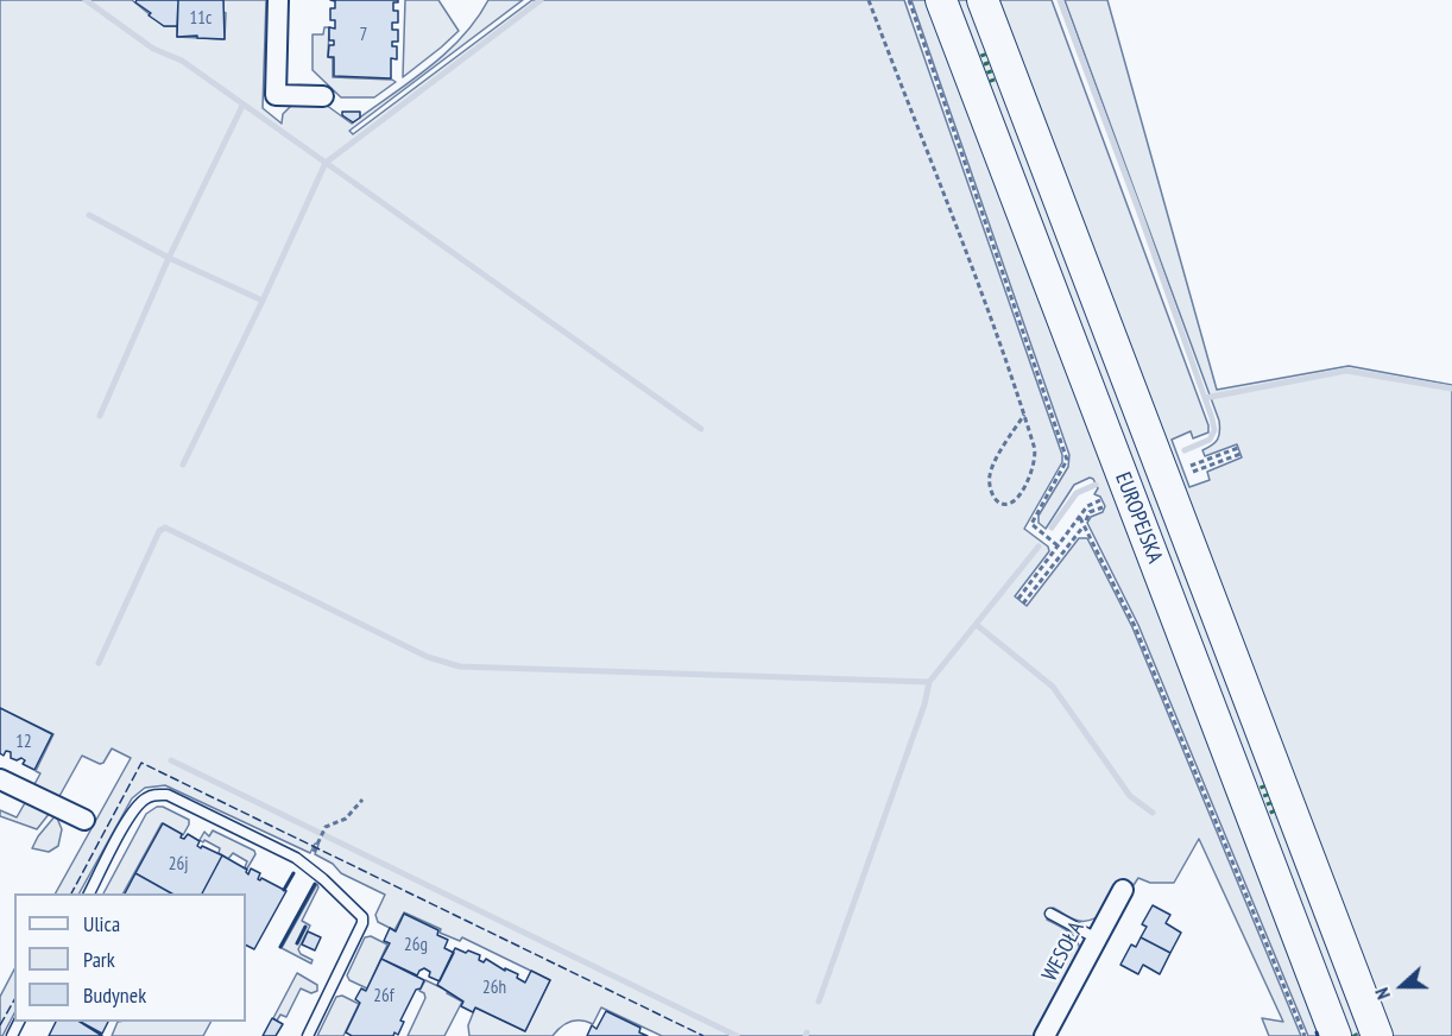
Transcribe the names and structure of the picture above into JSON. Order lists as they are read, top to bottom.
{
  "streets": {
    "main road": ["EUROPEJSKA"],
    "street": ["WESOŁA"]
  },
  "house_numbers": [
    "11c",
    "7",
    "12",
    "26j",
    "26g",
    "26h",
    "26f"
  ],
  "legend": ["Ulica", "Park", "Budynek"],
  "north": "left"
}
